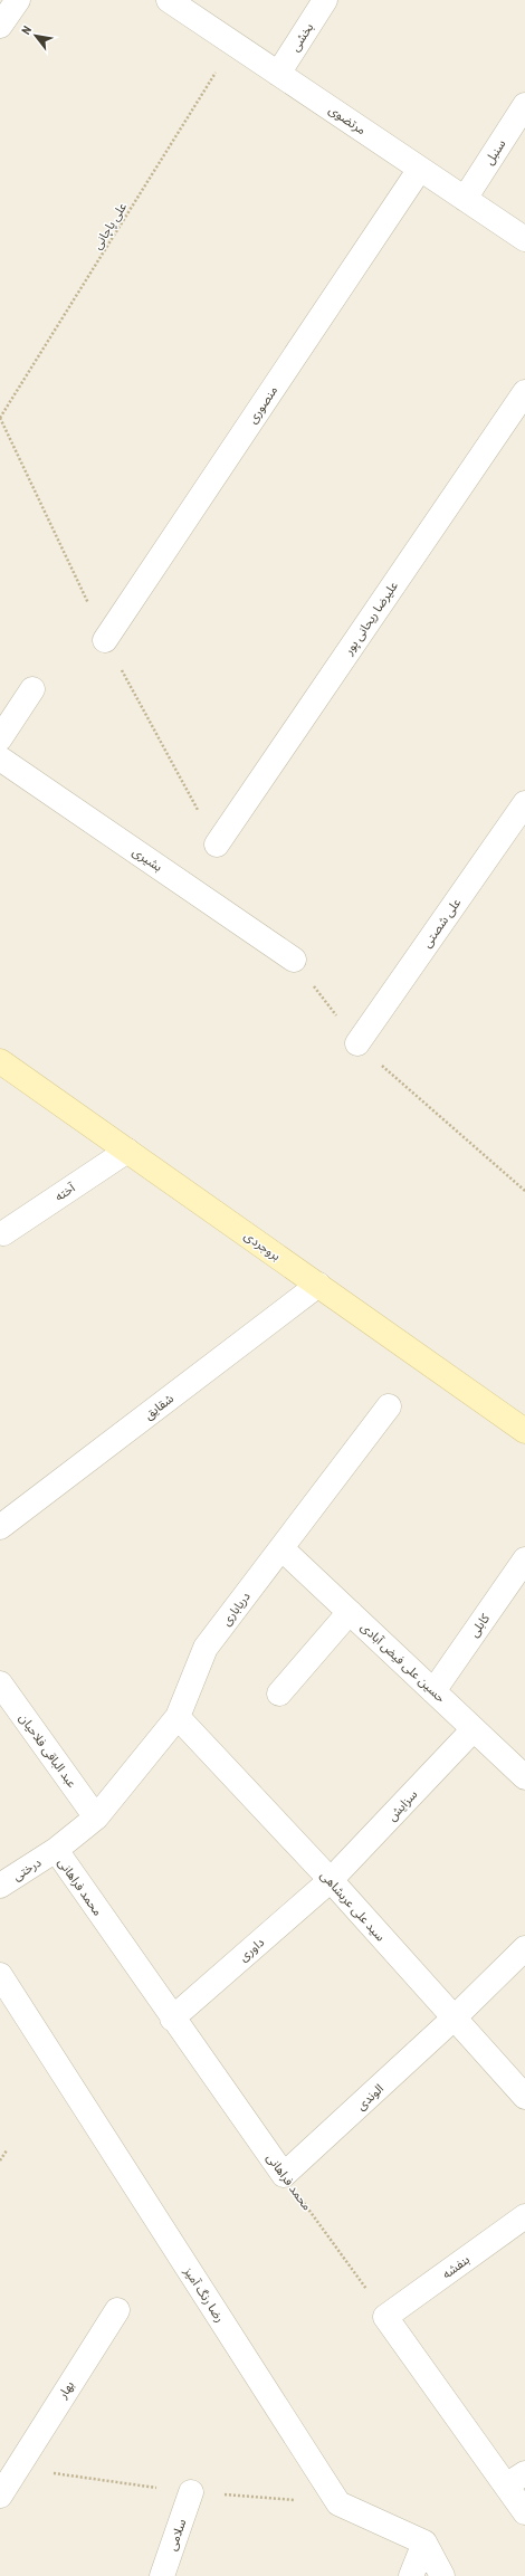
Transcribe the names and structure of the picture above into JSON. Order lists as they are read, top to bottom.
{
  "streets": {
    "street": [
      "بخشی",
      "مرتضوی",
      "سنبل",
      "منصوری",
      "علیرضا ریحانی پور",
      "بشیری",
      "علی شصتی",
      "آخته",
      "بروجردی",
      "شقایق",
      "دریاباری",
      "کابلی",
      "حسین علی فیض آبادی",
      "عبد الباقی فلاحیان",
      "سزایش",
      "درختی",
      "محمد فراهانی",
      "سید علی عربشاهی",
      "داوری",
      "الوندی",
      "بنفشه",
      "رضا رنگ آمیز",
      "بهار",
      "سلامی"
    ],
    "path": ["علی پاچانی"]
  },
  "crossings": [
    ["بخشی", "مرتضوی"],
    ["مرتضوی", "سنبل"],
    ["مرتضوی", "علی پاچانی"],
    ["مرتضوی", "منصوری"],
    ["آخته", "بروجردی"],
    ["بروجردی", "شقایق"],
    ["دریاباری", "حسین علی فیض آبادی"],
    ["دریاباری", "عبد الباقی فلاحیان"],
    ["دریاباری", "درختی"],
    ["دریاباری", "سید علی عربشاهی"],
    ["کابلی", "حسین علی فیض آبادی"],
    ["حسین علی فیض آبادی", "سزایش"],
    ["عبد الباقی فلاحیان", "درختی"],
    ["سزایش", "سید علی عربشاهی"],
    ["سزایش", "داوری"],
    ["درختی", "محمد فراهانی"],
    ["محمد فراهانی", "داوری"],
    ["محمد فراهانی", "الوندی"],
    ["محمد فراهانی", "بنفشه"],
    ["سید علی عربشاهی", "داوری"],
    ["سید علی عربشاهی", "الوندی"]
  ],
  "north": "top left"
}
